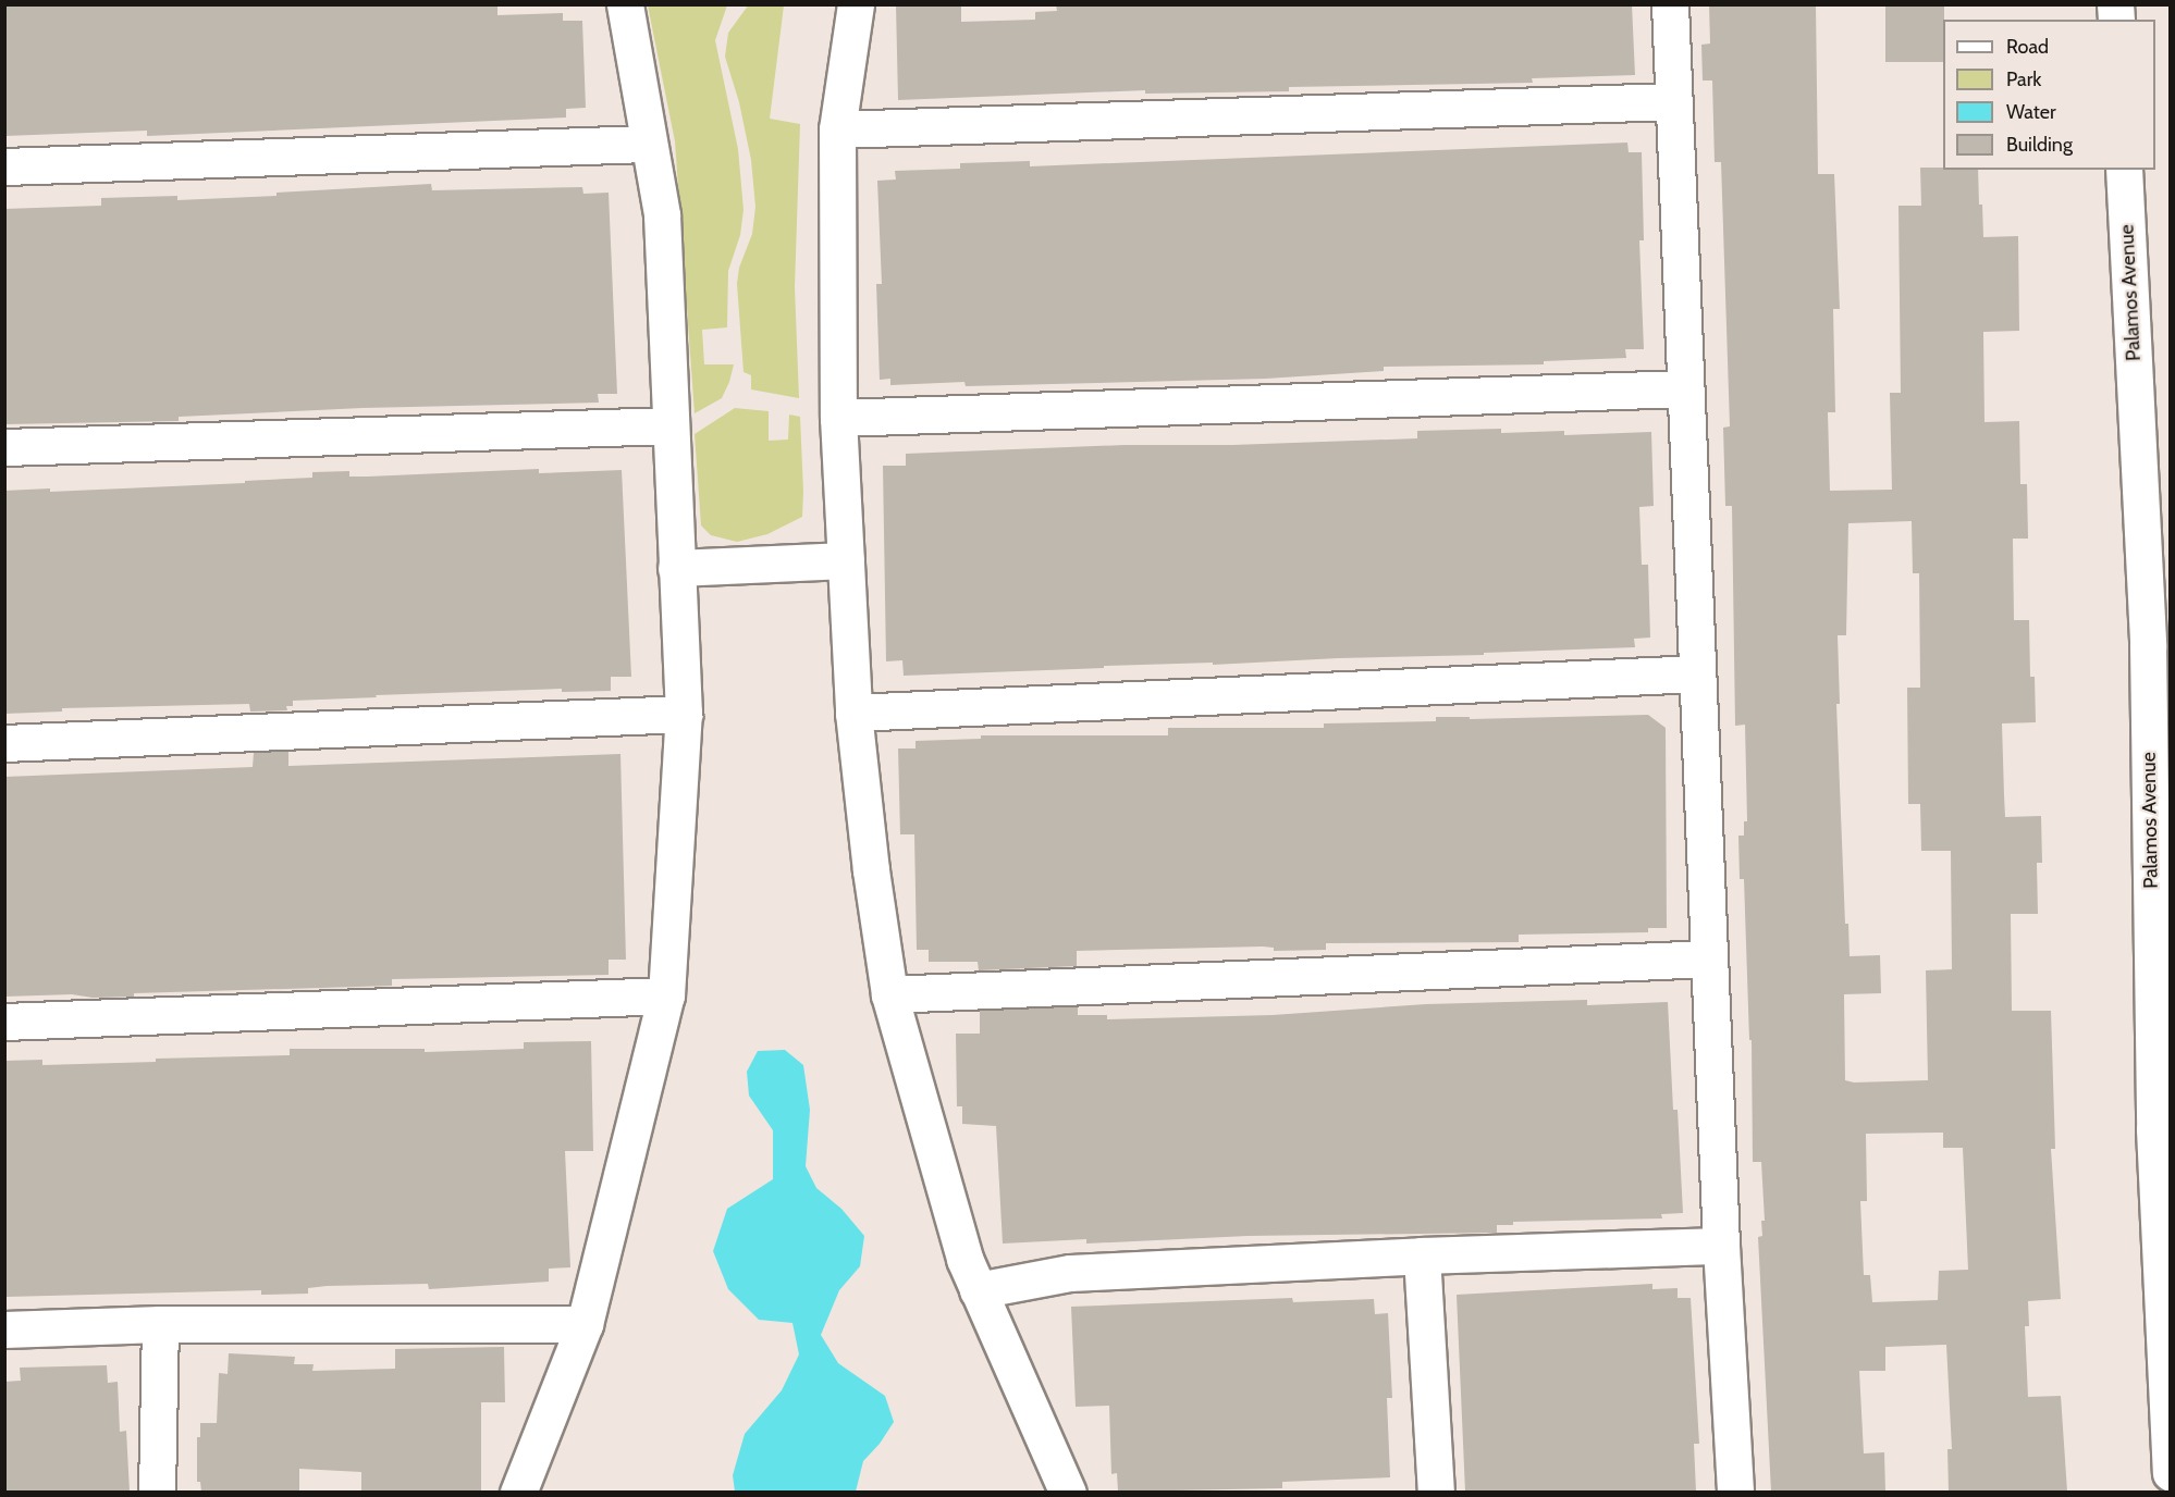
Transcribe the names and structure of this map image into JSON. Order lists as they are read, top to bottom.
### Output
{
  "streets": {
    "street": ["Palamos Avenue"]
  },
  "legend": [
    "Road",
    "Park",
    "Water",
    "Building"
  ]
}
